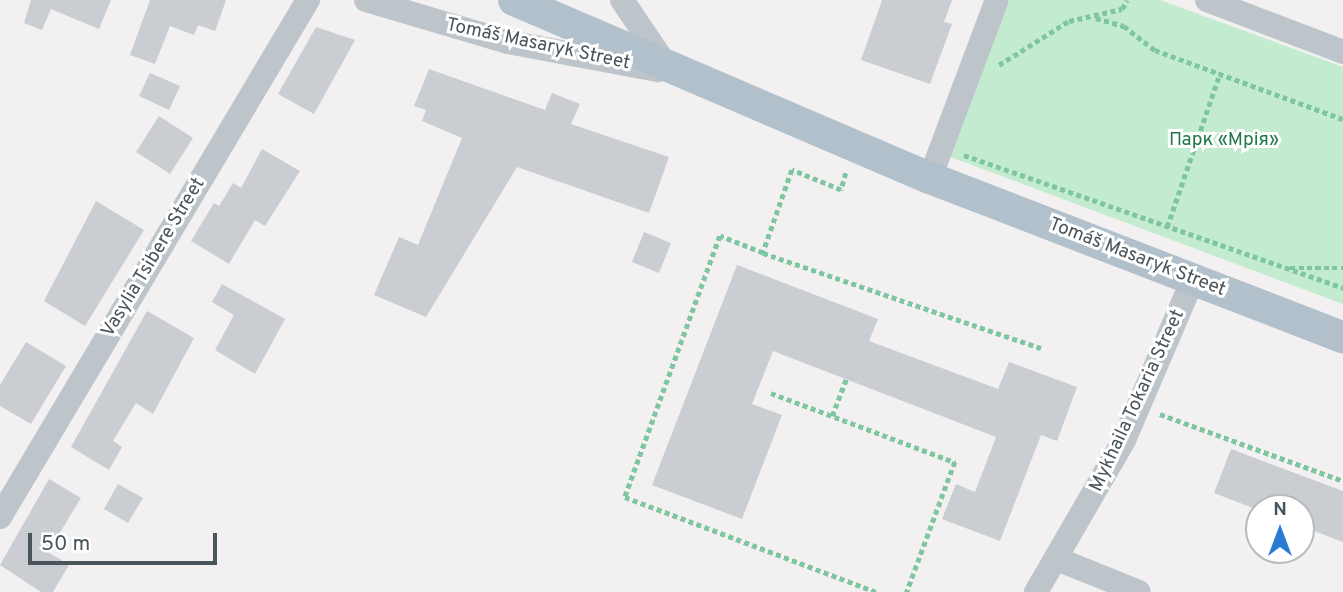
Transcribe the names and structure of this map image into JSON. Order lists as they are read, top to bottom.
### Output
{
  "streets": {
    "main road": ["Tomáš Masaryk Street"],
    "street": ["Vasylia Tsibere Street", "Mykhaila Tokaria Street"]
  },
  "crossings": [
    ["Tomáš Masaryk Street", "Mykhaila Tokaria Street"]
  ],
  "parks": ["Парк «Мрія»"],
  "scale_bar": "50 m",
  "north": "top"
}
